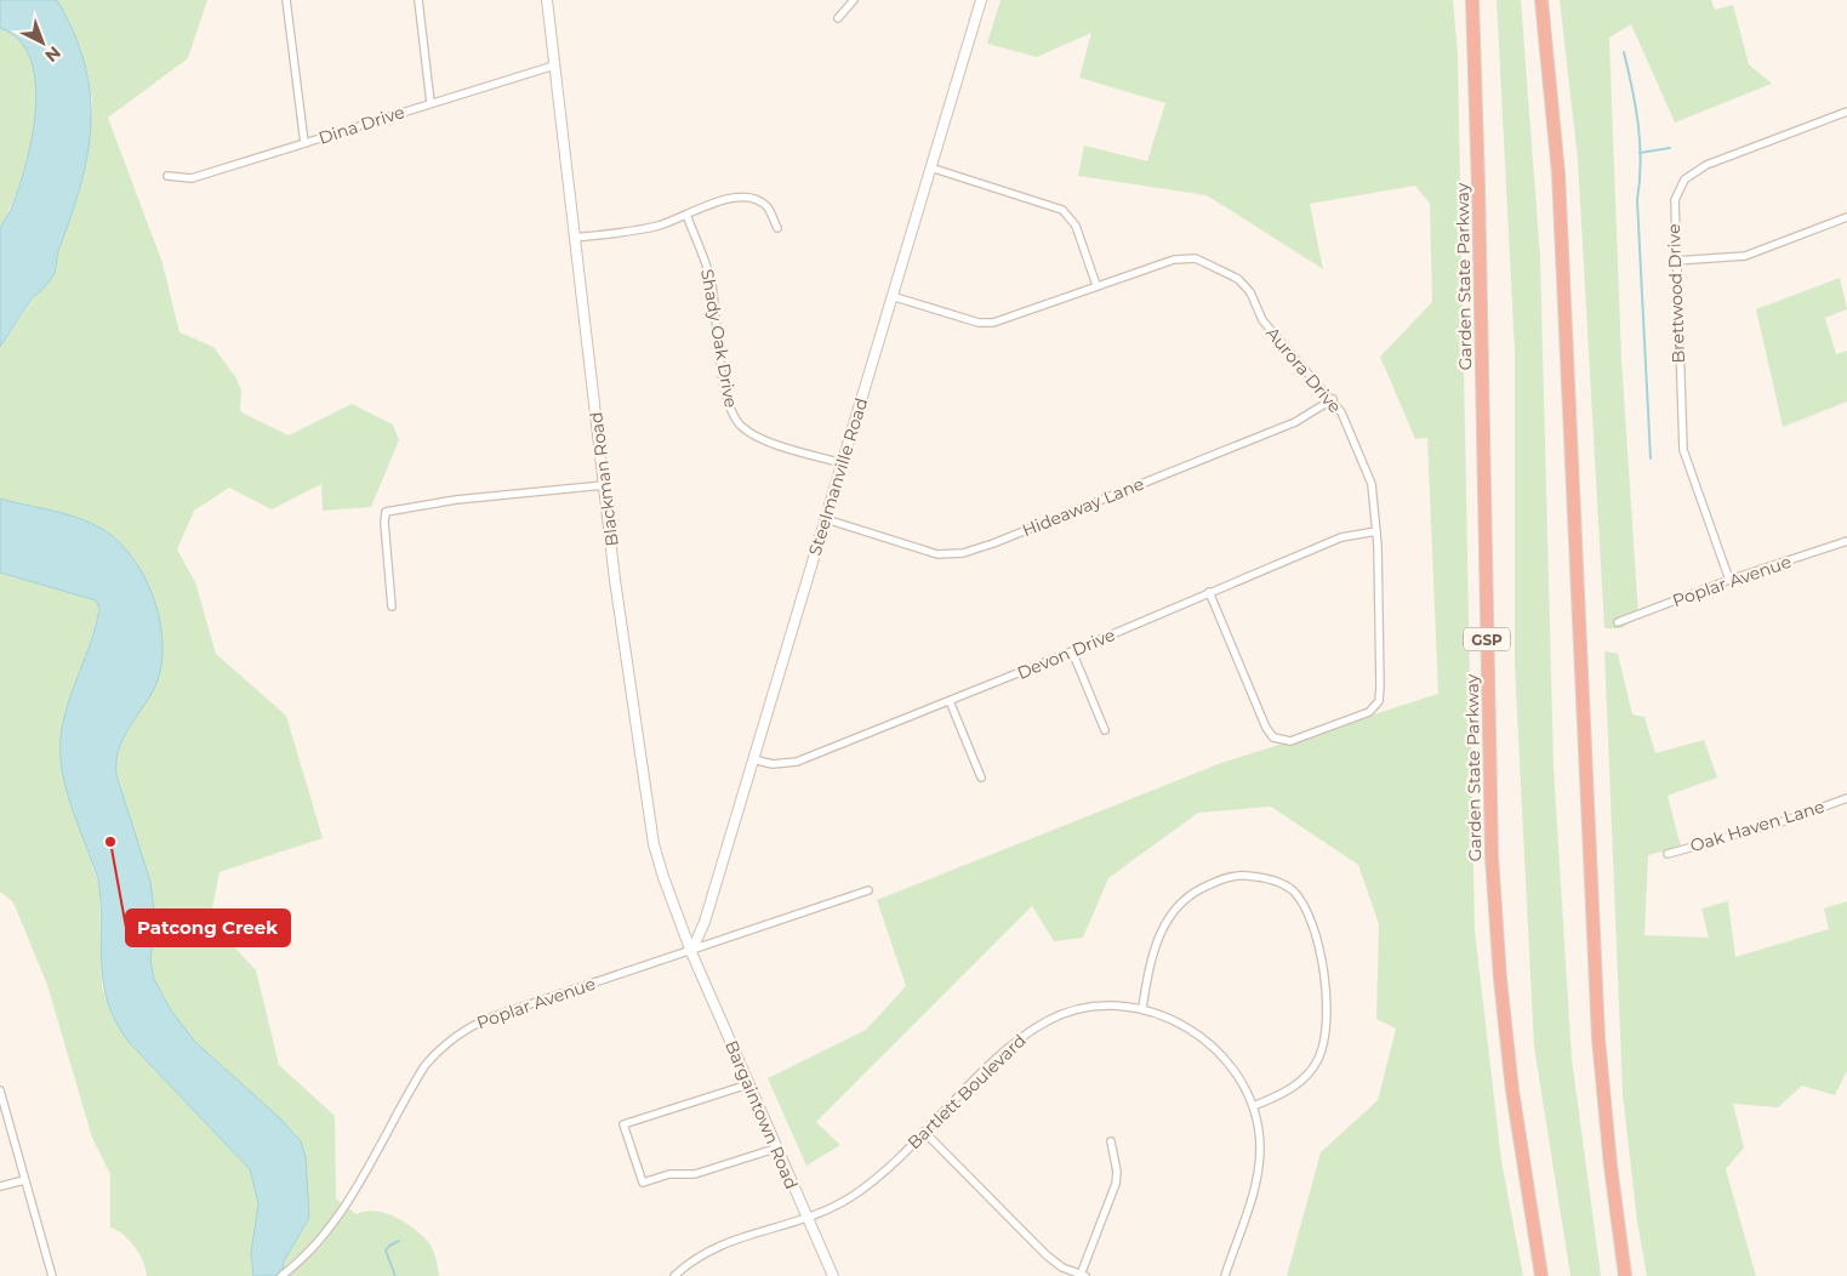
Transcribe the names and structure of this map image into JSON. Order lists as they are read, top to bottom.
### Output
{
  "streets": {
    "highway": ["Garden State Parkway", "GSP"],
    "main road": ["Steelmanville Road", "Blackman Road", "Bargaintown Road"],
    "street": [
      "Dina Drive",
      "Brettwood Drive",
      "Shady Oak Drive",
      "Aurora Drive",
      "Hideaway Lane",
      "Poplar Avenue",
      "Devon Drive",
      "Oak Haven Lane",
      "Bartlett Boulevard"
    ]
  },
  "crossings": [
    ["Dina Drive", "Blackman Road"],
    ["Brettwood Drive", "Poplar Avenue"],
    ["Shady Oak Drive", "Steelmanville Road"],
    ["Aurora Drive", "Steelmanville Road"],
    ["Aurora Drive", "Hideaway Lane"],
    ["Aurora Drive", "Devon Drive"],
    ["Steelmanville Road", "Blackman Road"],
    ["Steelmanville Road", "Hideaway Lane"],
    ["Steelmanville Road", "Poplar Avenue"],
    ["Steelmanville Road", "Devon Drive"],
    ["Steelmanville Road", "Bargaintown Road"],
    ["Blackman Road", "Poplar Avenue"],
    ["Blackman Road", "Bargaintown Road"],
    ["Poplar Avenue", "Bargaintown Road"],
    ["Bartlett Boulevard", "Bargaintown Road"]
  ],
  "places": ["Patcong Creek"],
  "north": "bottom right"
}
